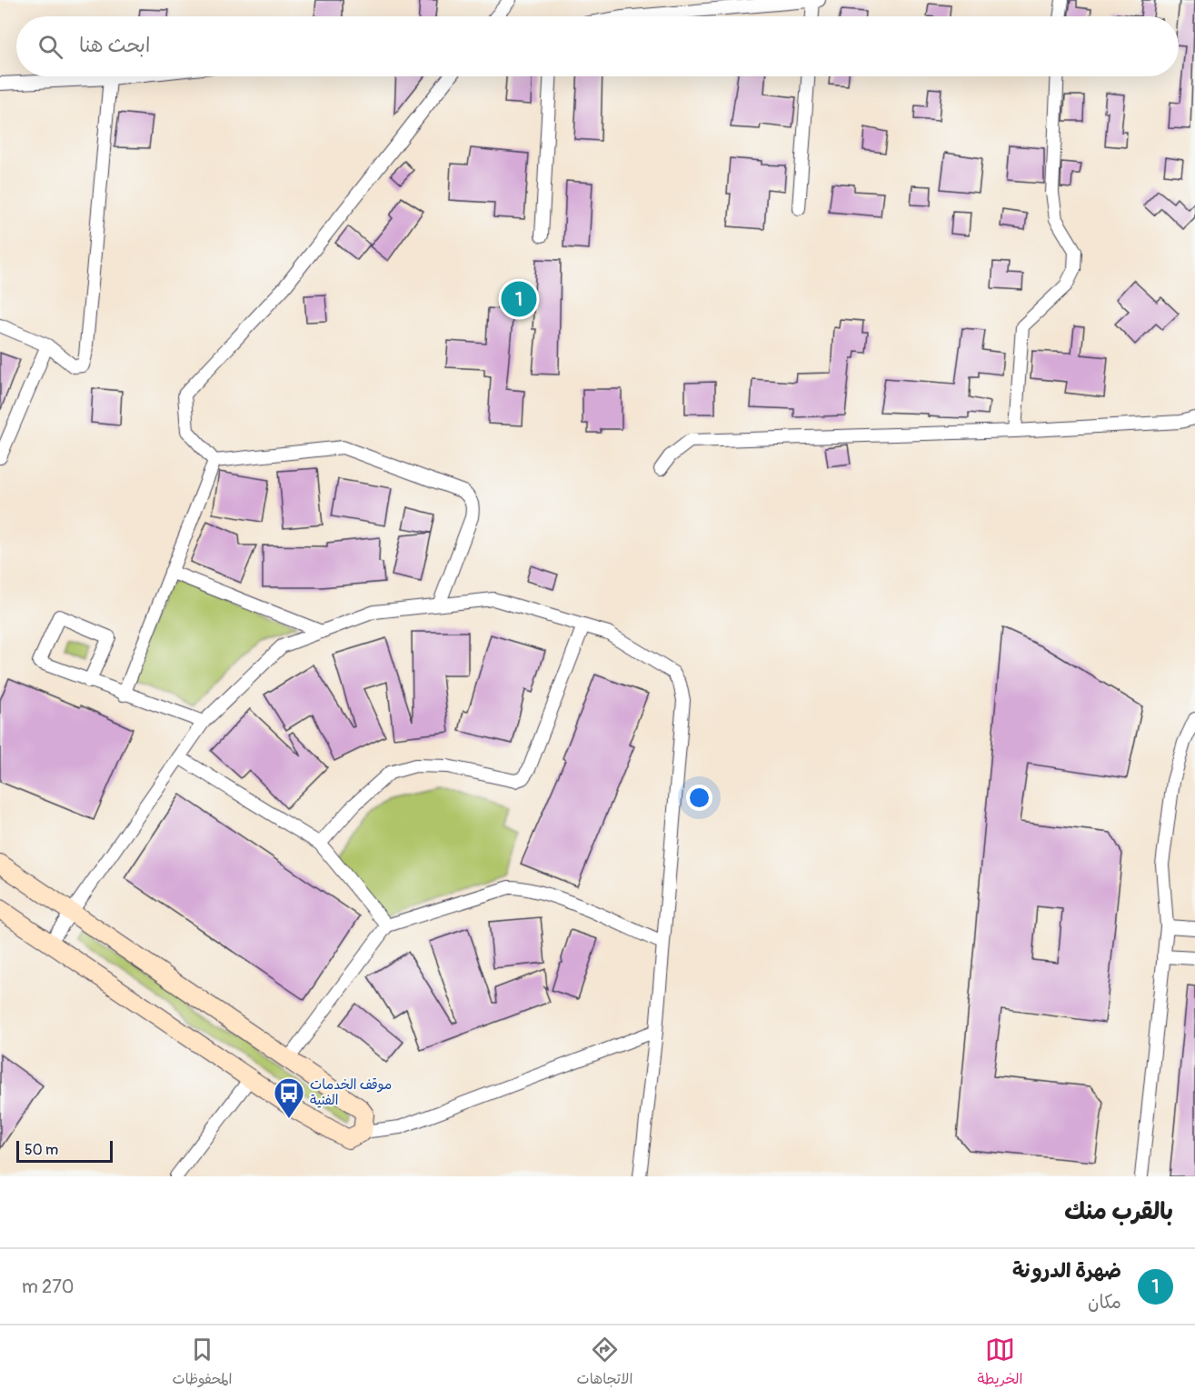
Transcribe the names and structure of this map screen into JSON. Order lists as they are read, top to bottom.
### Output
{
  "places": {
    "bus stop": ["موقف الخدمات الفنية"]
  },
  "scale_bar": "50 m",
  "page": {
    "search": "ابحث هنا",
    "pins": "1",
    "scale": "50 m",
    "heading": "بالقرب منك",
    "list": [
      {
        "mark": "1",
        "name": "ضهرة الدرونة",
        "note": "مكان",
        "value": "270 m"
      }
    ],
    "nav": ["الخريطة", "الاتجاهات", "المحفوظات"]
  }
}
